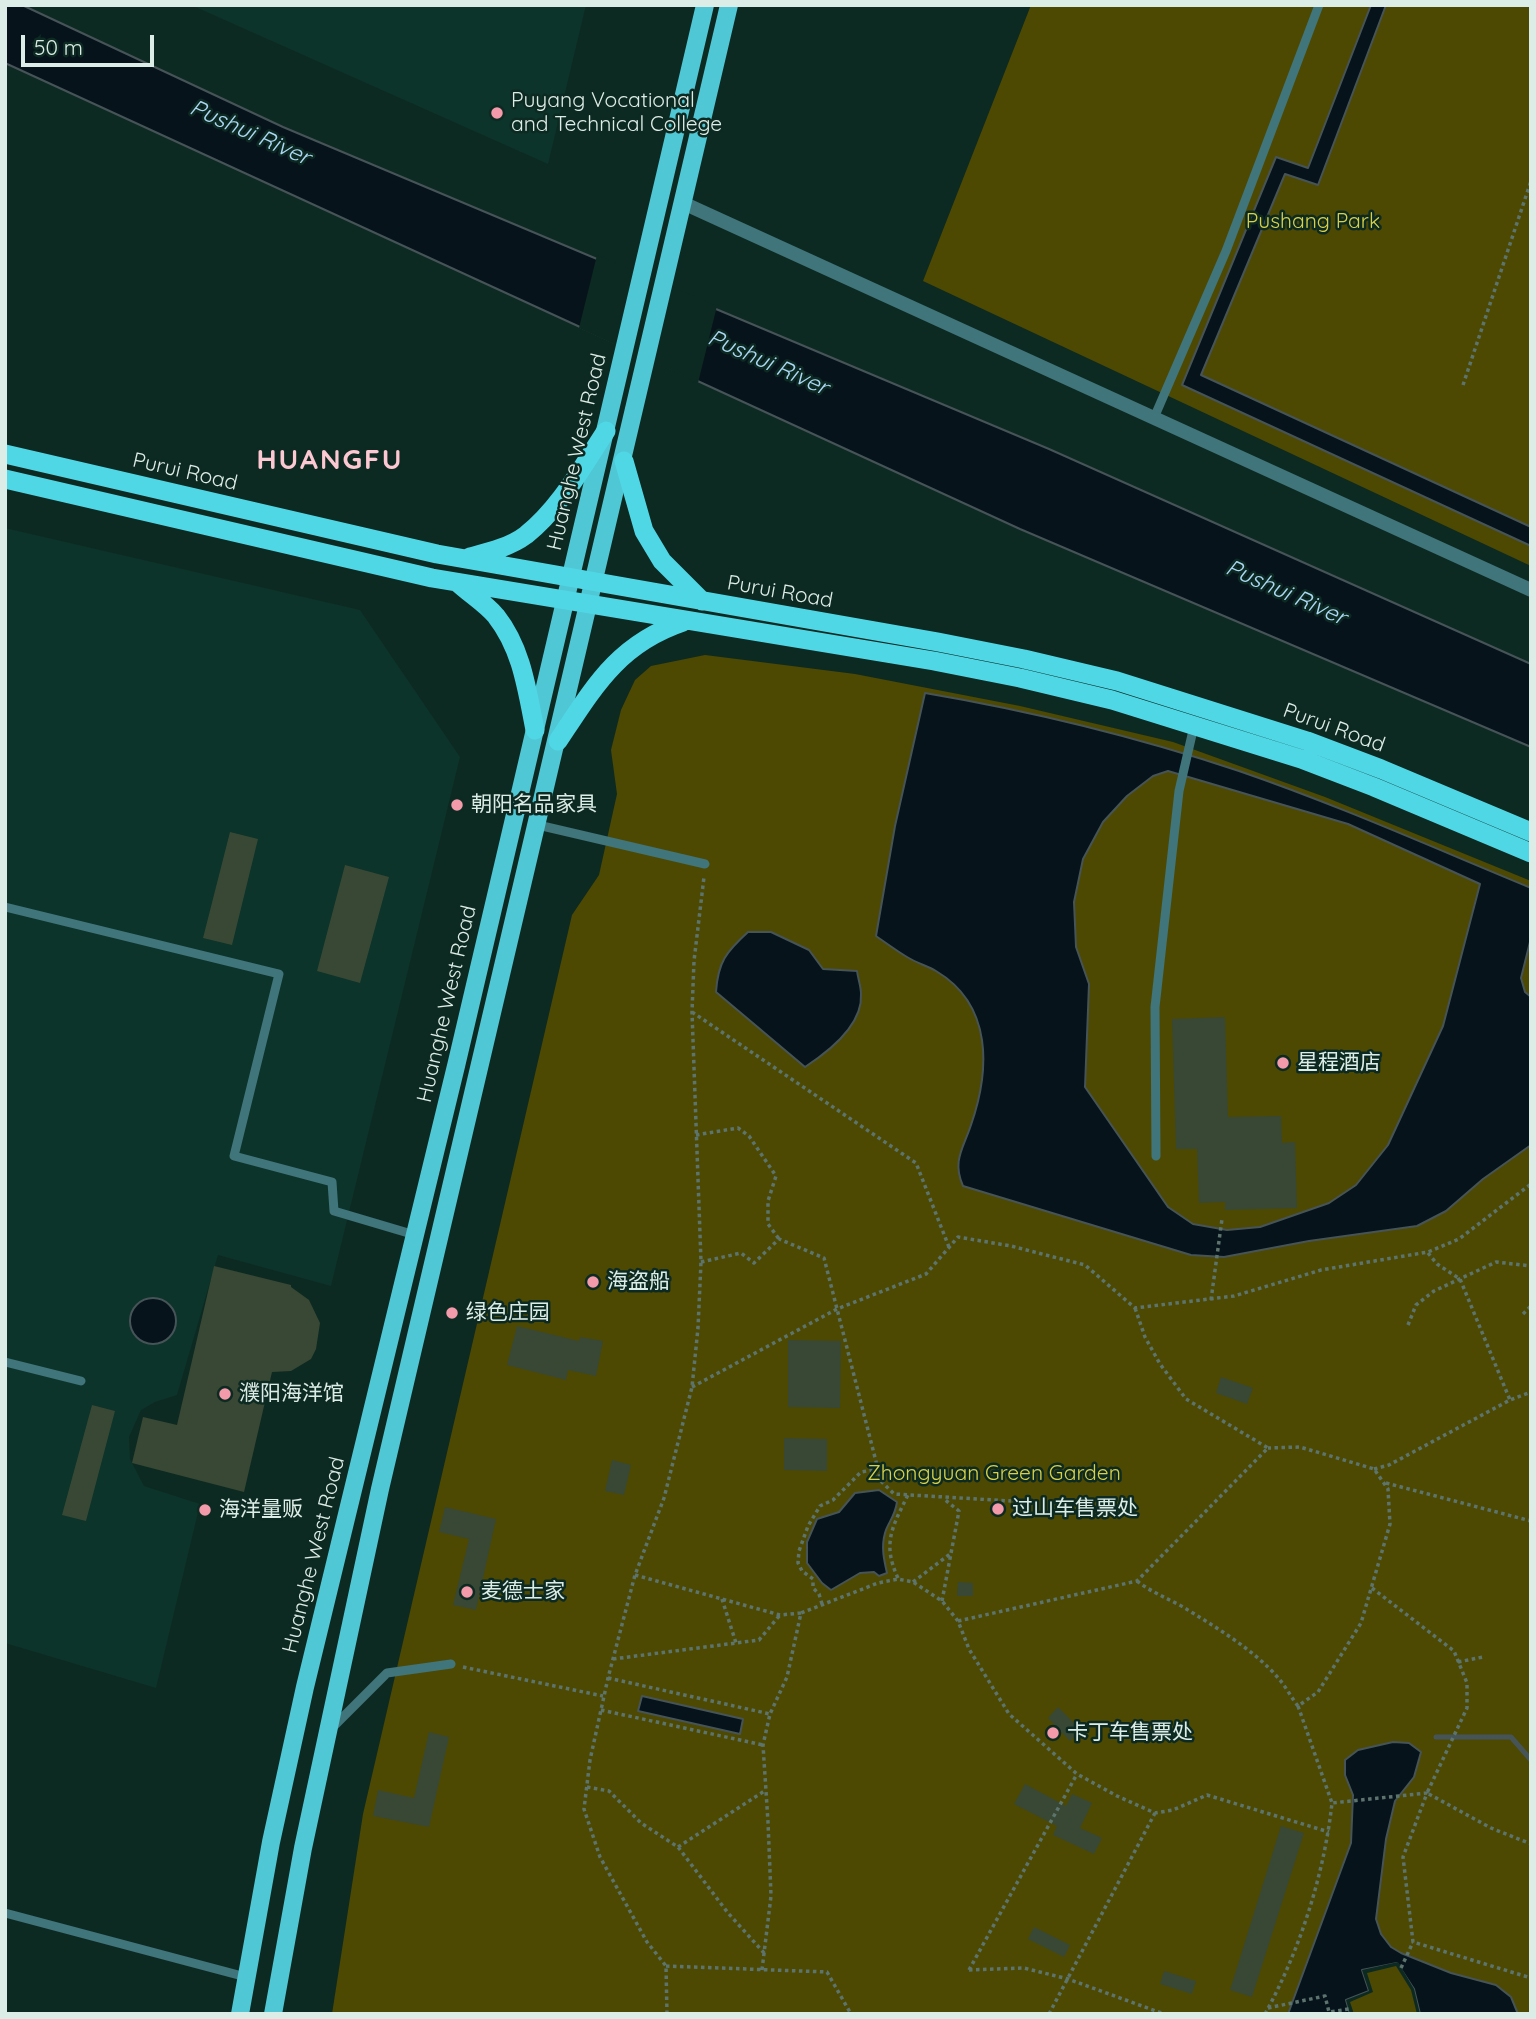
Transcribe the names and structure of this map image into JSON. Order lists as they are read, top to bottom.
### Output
{
  "streets": {
    "highway": ["Purui Road"],
    "main road": ["Huanghe West Road"]
  },
  "crossings": [
    ["Huanghe West Road", "Purui Road"]
  ],
  "districts": ["HUANGFU"],
  "water": ["Pushui River"],
  "parks": ["Pushang Park", "Zhongyuan Green Garden"],
  "places": [
    "Puyang Vocational and Technical College",
    "朝阳名品家具",
    "星程酒店",
    "海盗船",
    "绿色庄园",
    "濮阳海洋馆",
    "过山车售票处",
    "海洋量贩",
    "麦德士家",
    "卡丁车售票处"
  ],
  "scale_bar": "50 m"
}
